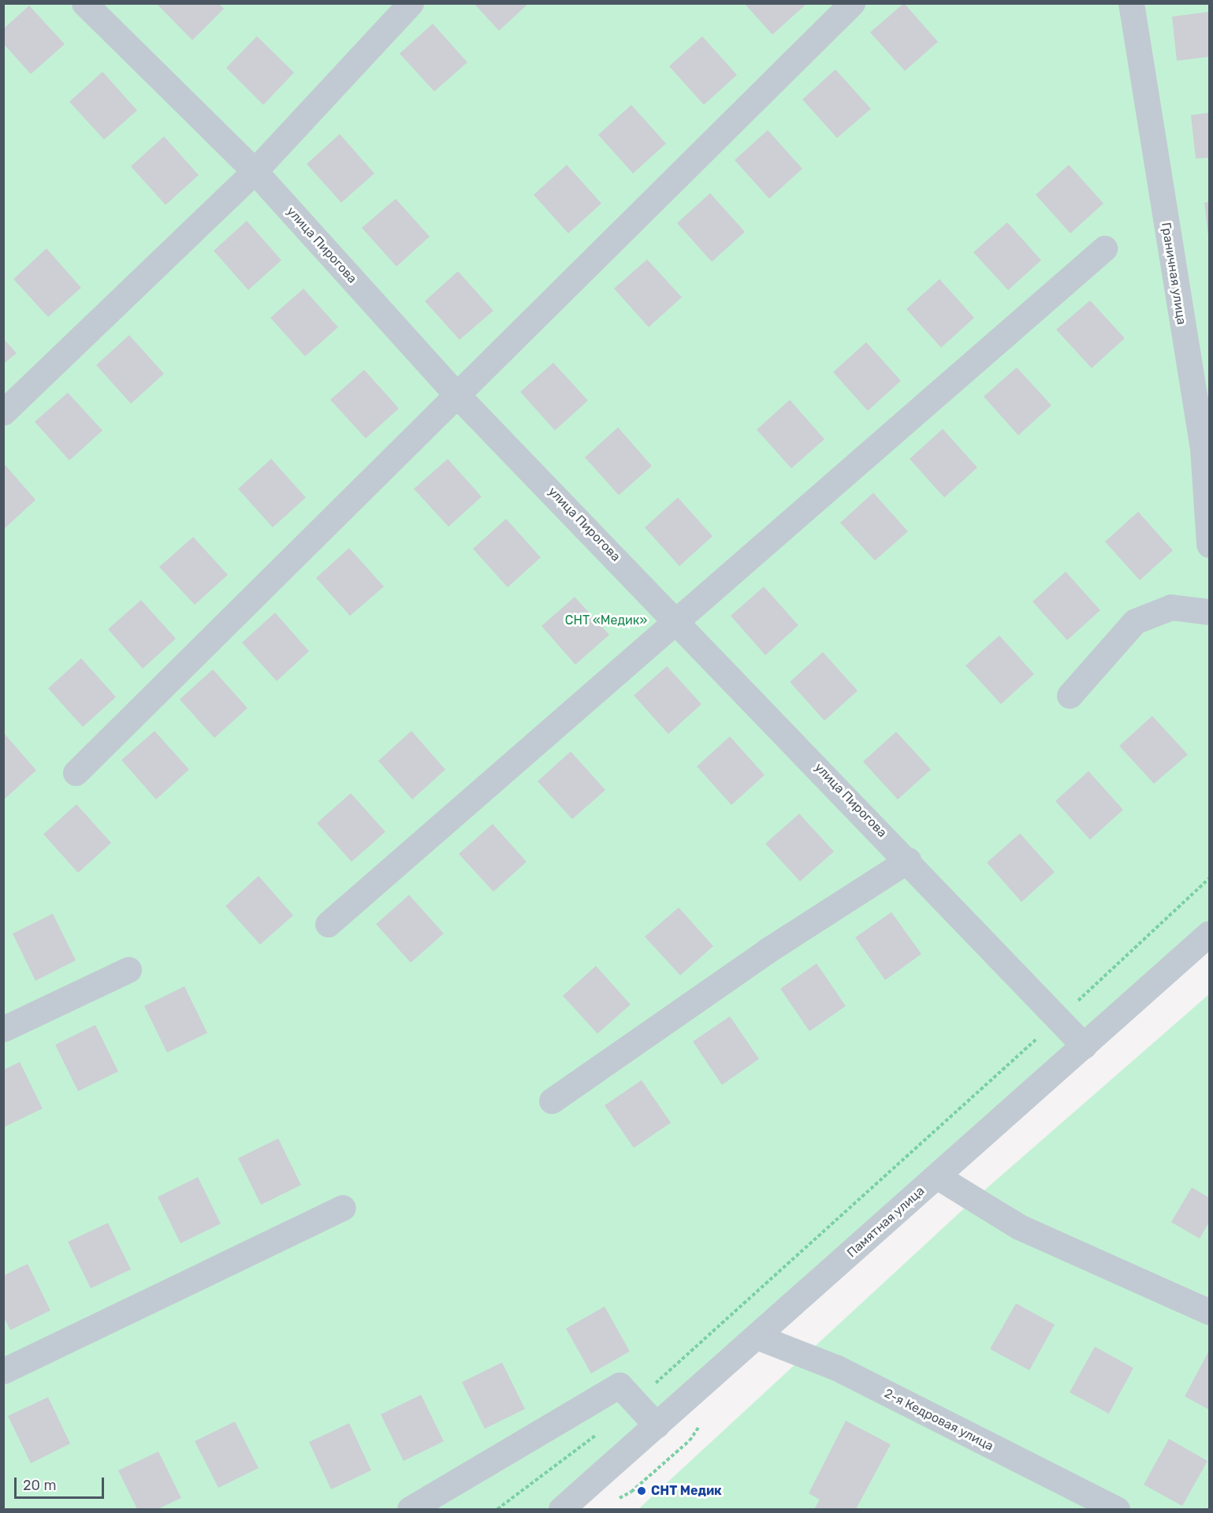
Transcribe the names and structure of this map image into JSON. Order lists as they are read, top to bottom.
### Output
{
  "streets": {
    "street": [
      "улица Пирогова",
      "Граничная улица",
      "Памятная улица",
      "2-я Кедровая улица"
    ]
  },
  "crossings": [
    ["улица Пирогова", "Памятная улица"],
    ["Памятная улица", "2-я Кедровая улица"]
  ],
  "parks": ["СНТ «Медик»"],
  "places": ["СНТ Медик"],
  "scale_bar": "20 m"
}
